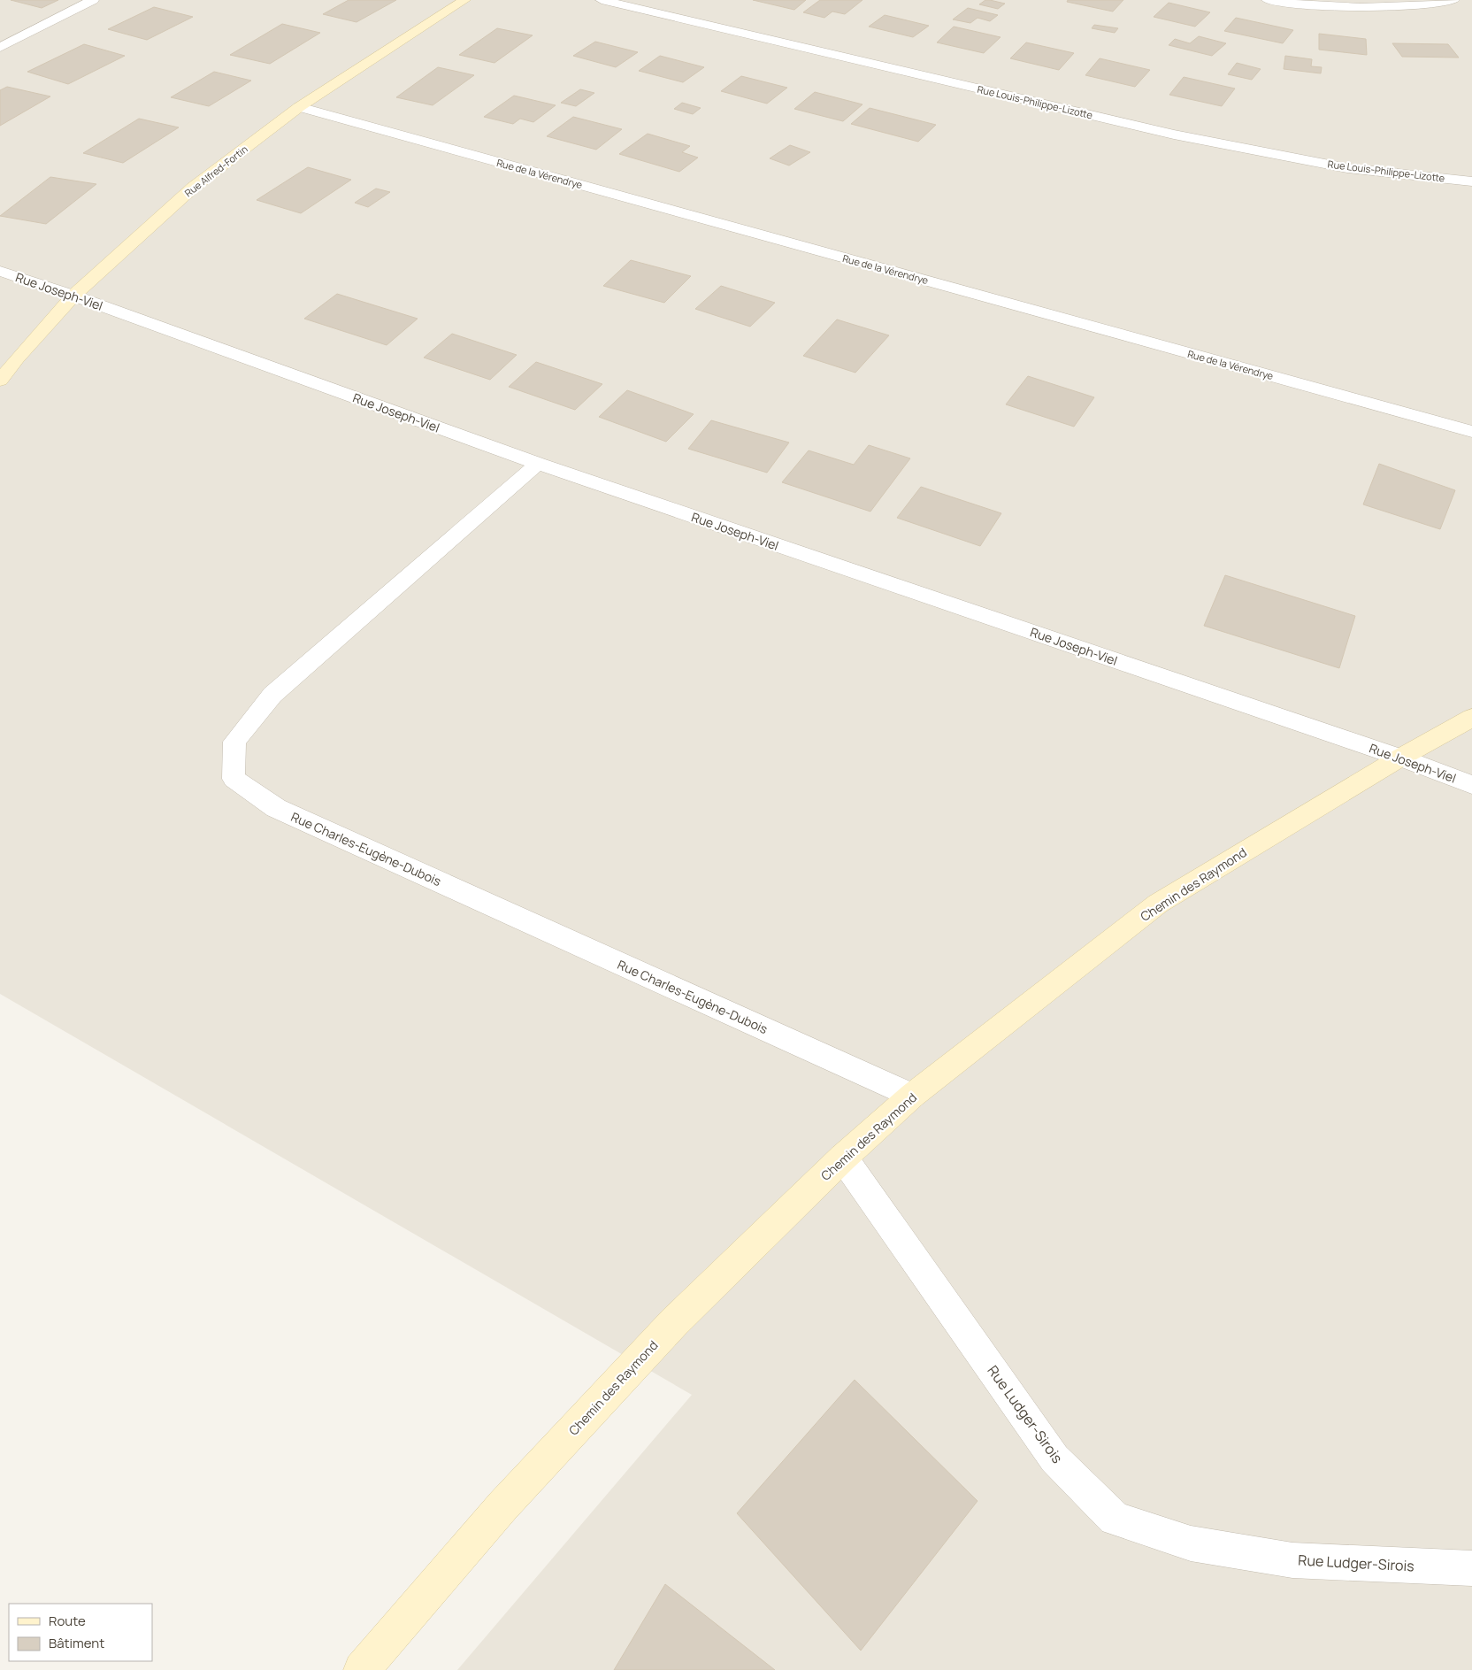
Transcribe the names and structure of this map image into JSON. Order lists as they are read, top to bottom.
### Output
{
  "streets": {
    "street": [
      "Rue Louis-Philippe-Lizotte",
      "Rue Alfred-Fortin",
      "Rue de la Vérendrye",
      "Rue Joseph-Viel",
      "Rue Charles-Eugène-Dubois",
      "Chemin des Raymond",
      "Rue Ludger-Sirois"
    ]
  },
  "crossings": [
    ["Rue Alfred-Fortin", "Rue de la Vérendrye"],
    ["Rue Alfred-Fortin", "Rue Joseph-Viel"],
    ["Rue Joseph-Viel", "Rue Charles-Eugène-Dubois"],
    ["Rue Joseph-Viel", "Chemin des Raymond"],
    ["Rue Charles-Eugène-Dubois", "Chemin des Raymond"],
    ["Chemin des Raymond", "Rue Ludger-Sirois"]
  ],
  "legend": ["Route", "Bâtiment"]
}
